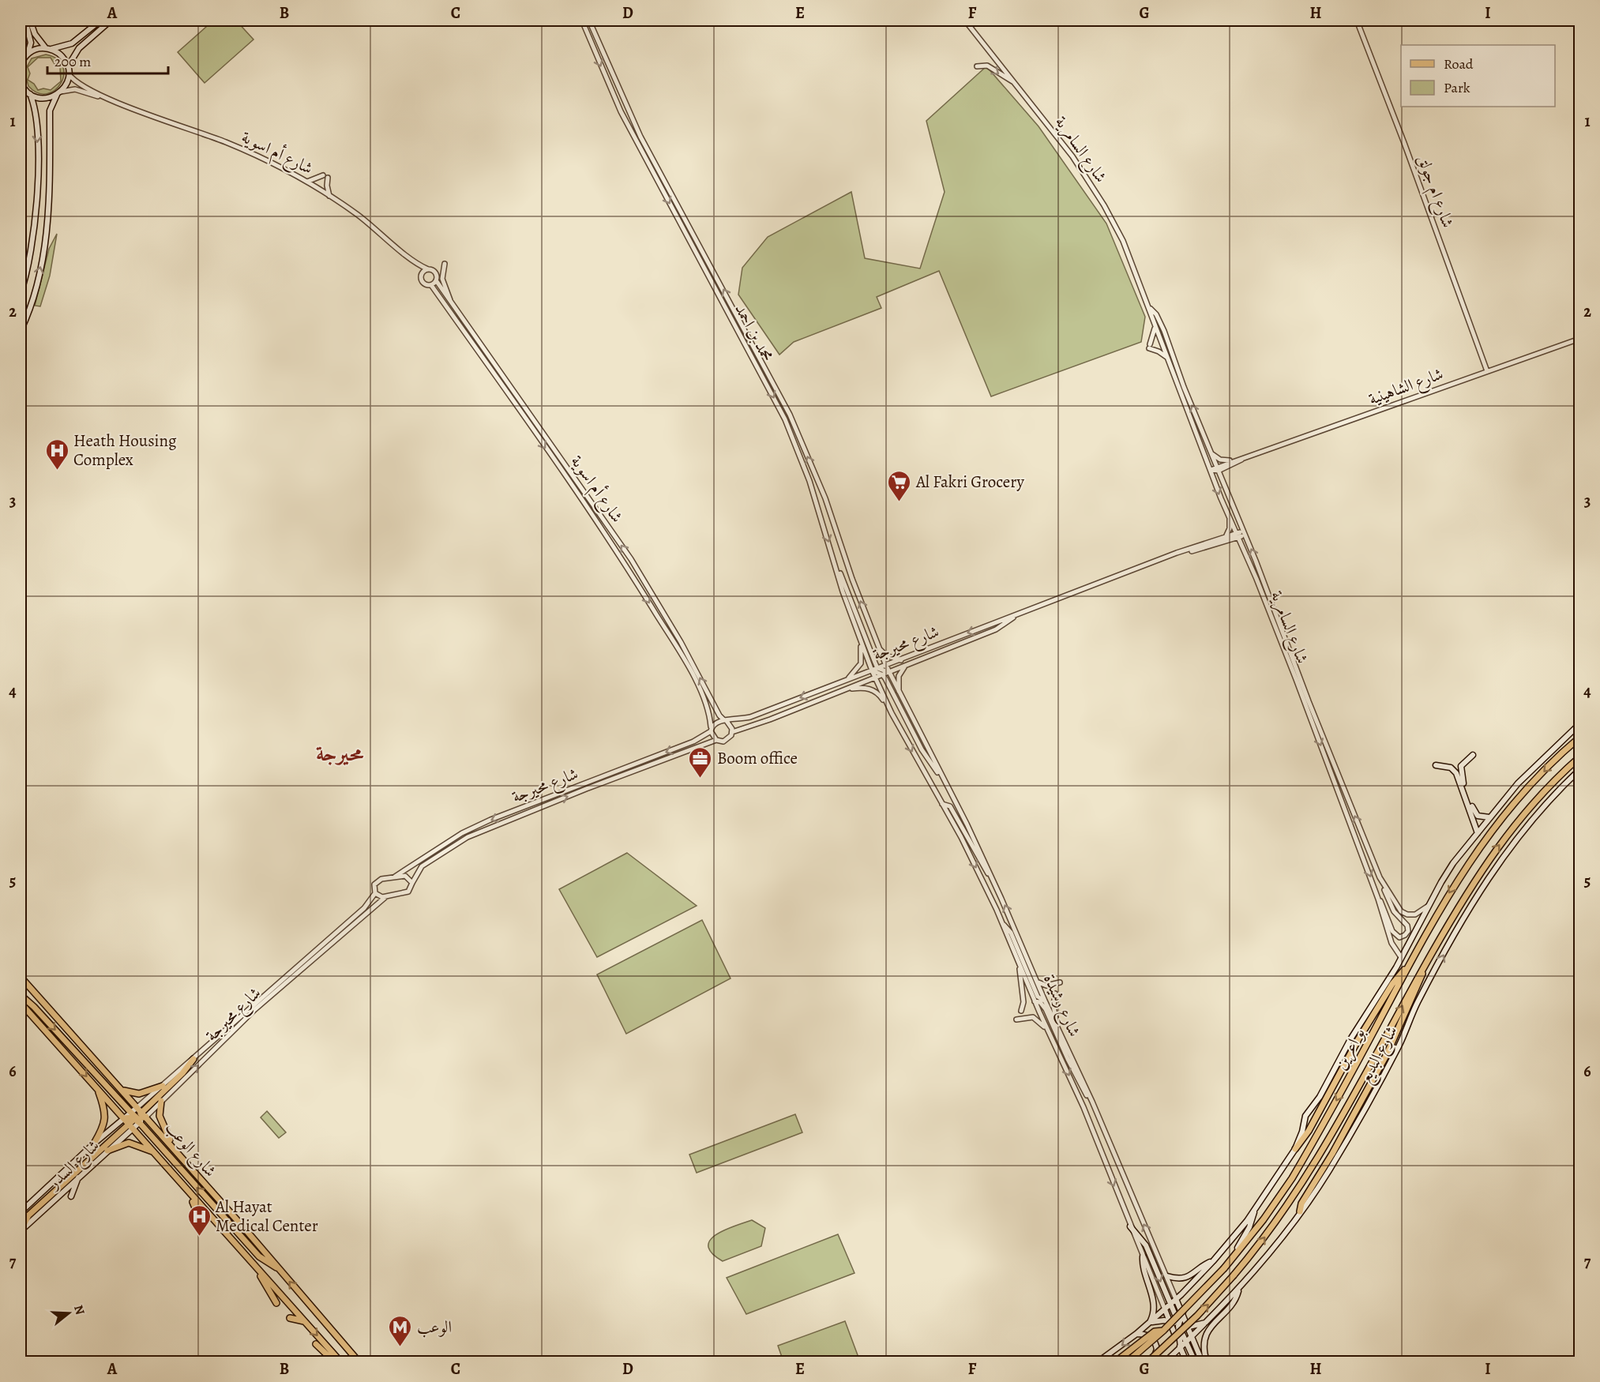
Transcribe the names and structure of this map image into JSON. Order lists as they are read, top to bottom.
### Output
{
  "streets": {
    "main road": [
      "شارع رشيدة",
      "بو اعرين",
      "شارع البديع",
      "شارع الوعب",
      "شارع السدر"
    ],
    "street": [
      "شارع السامرية",
      "شارع أم اسوية",
      "شارع ام جولق",
      "محمد بن احمد",
      "شارع الشاهينية",
      "شارع محيرجة"
    ]
  },
  "crossings": [
    ["شارع السامرية", "شارع الشاهينية"],
    ["شارع السامرية", "شارع محيرجة"],
    ["شارع السامرية", "شارع البديع"],
    ["شارع أم اسوية", "شارع محيرجة"],
    ["شارع ام جولق", "شارع الشاهينية"],
    ["محمد بن احمد", "شارع محيرجة"],
    ["محمد بن احمد", "شارع رشيدة"],
    ["شارع محيرجة", "شارع رشيدة"],
    ["شارع محيرجة", "شارع الوعب"],
    ["شارع رشيدة", "شارع البديع"],
    ["شارع الوعب", "شارع السدر"]
  ],
  "districts": ["محيرجة"],
  "places": {
    "hospital": ["Heath Housing Complex", "Al Hayat Medical Center"],
    "supermarket": ["Al Fakri Grocery"],
    "office": ["Boom office"],
    "metro station": ["الوعب"]
  },
  "legend": ["Road", "Park"],
  "scale_bar": "200 m",
  "north": "right",
  "grid": {
    "columns": [
      "A",
      "B",
      "C",
      "D",
      "E",
      "F",
      "G",
      "H",
      "I"
    ],
    "rows": [
      "1",
      "2",
      "3",
      "4",
      "5",
      "6",
      "7"
    ]
  }
}
